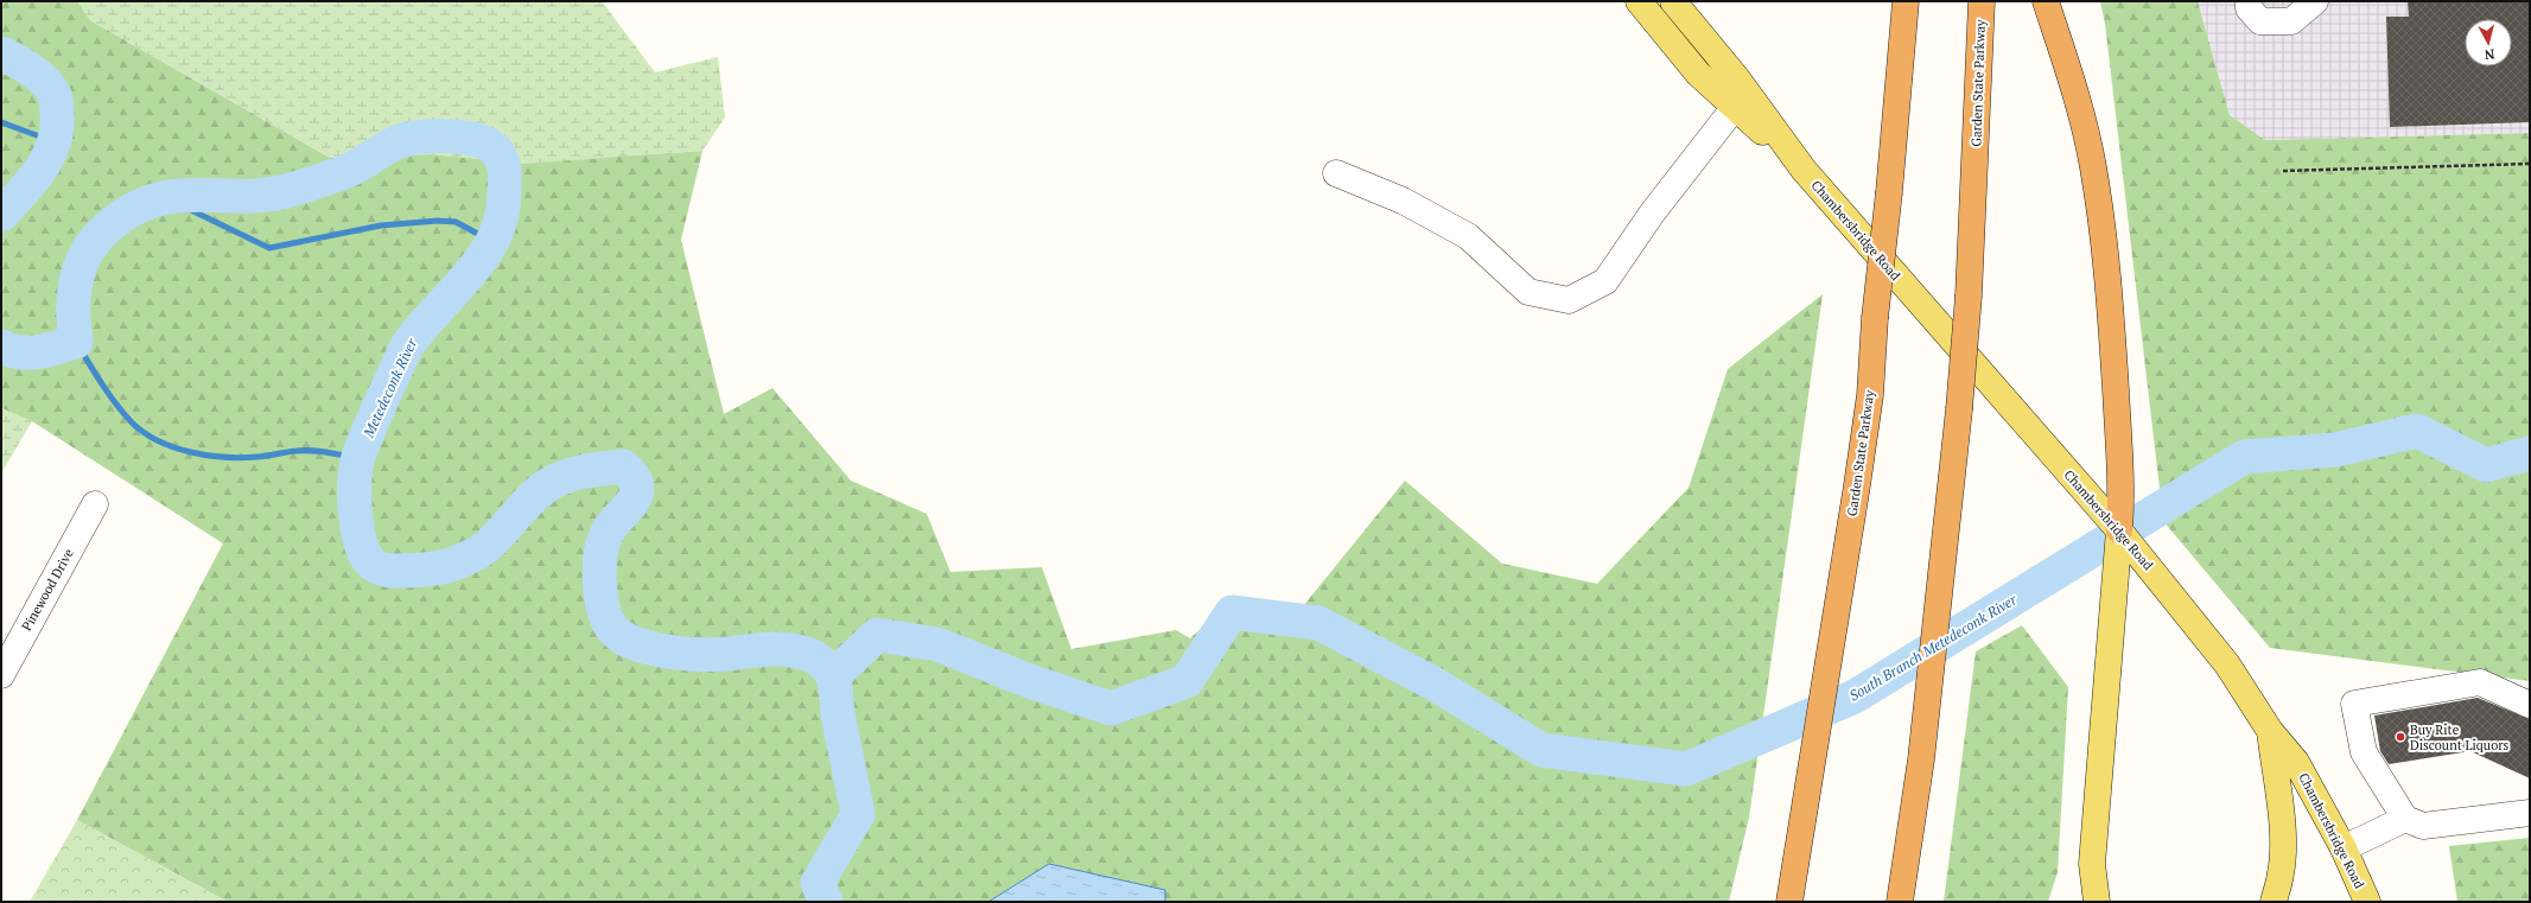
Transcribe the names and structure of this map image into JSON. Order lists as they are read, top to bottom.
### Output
{
  "streets": {
    "highway": ["Garden State Parkway"],
    "main road": ["Chambersbridge Road"],
    "street": ["Pinewood Drive"]
  },
  "water": ["Metedeconk River", "South Branch Metedeconk River"],
  "places": ["Buy Rite Discount Liquors"],
  "north": "bottom"
}
